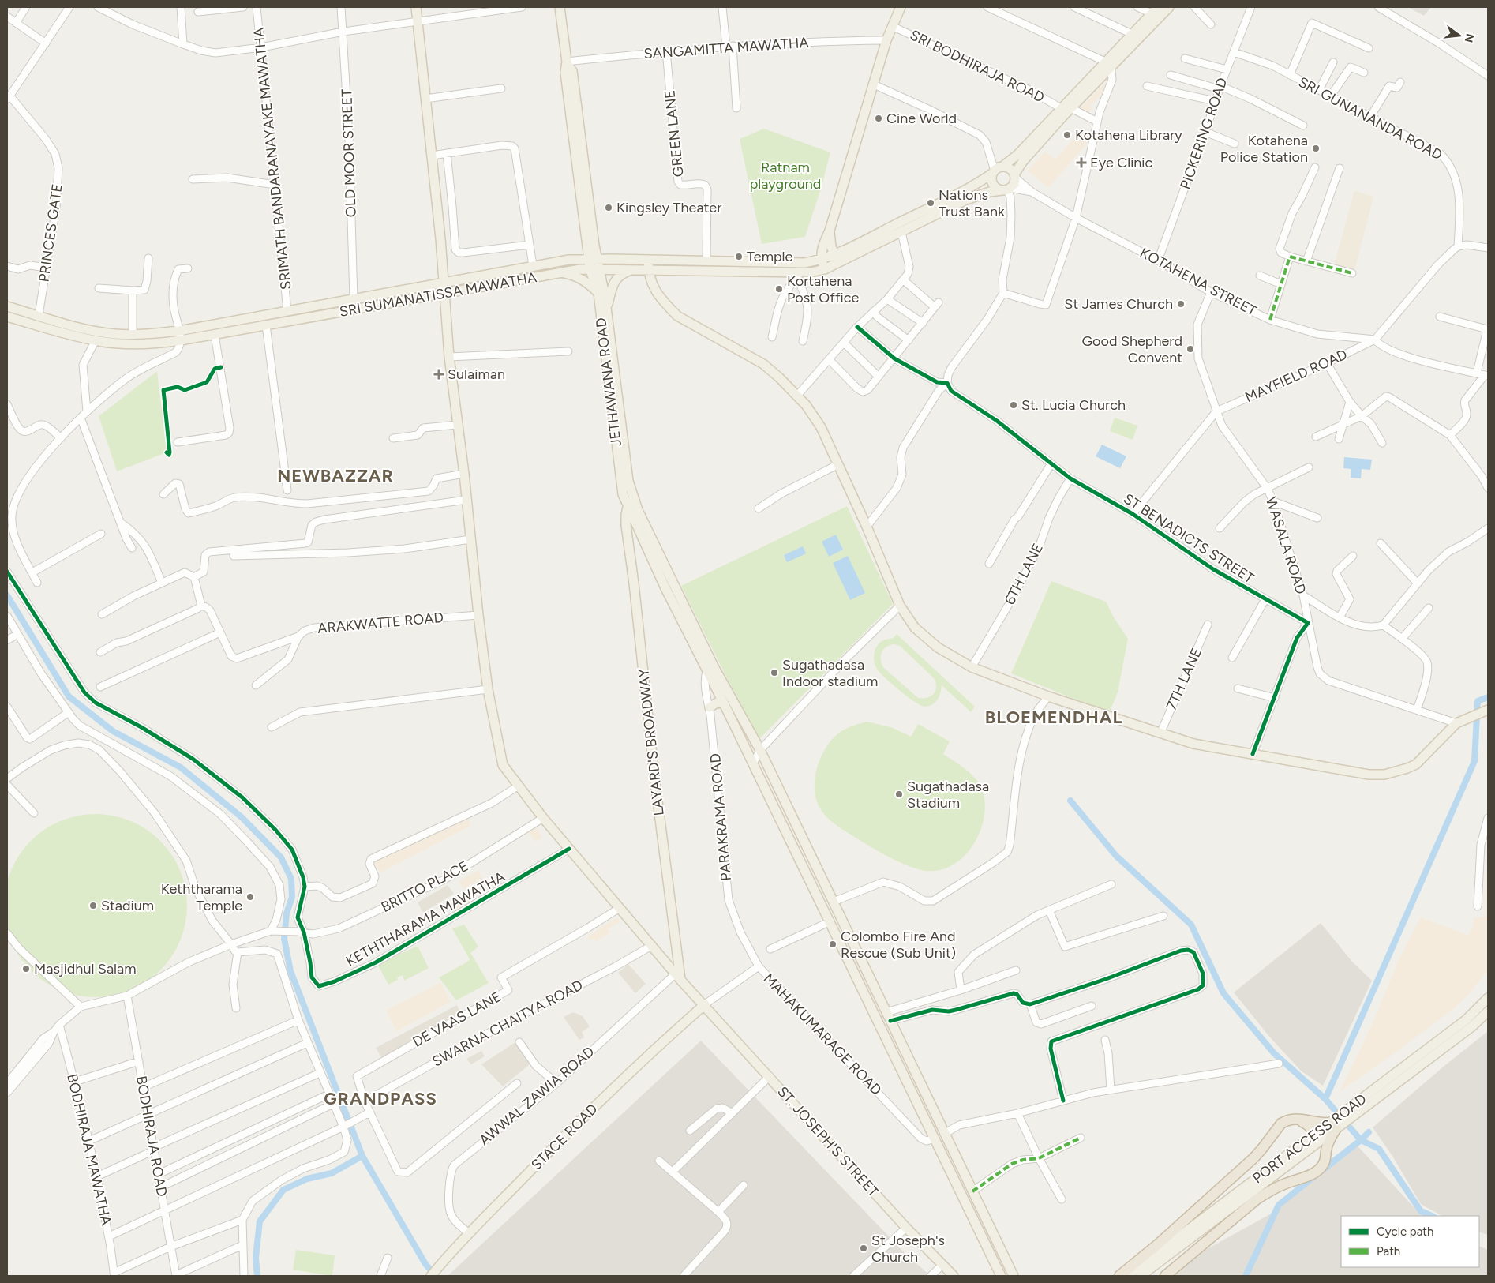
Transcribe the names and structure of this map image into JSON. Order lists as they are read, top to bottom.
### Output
{
  "streets": {
    "main road": [
      "SRI SUMANATISSA MAWATHA",
      "JETHAWANA ROAD",
      "LAYARD'S BROADWAY",
      "STACE ROAD",
      "PORT ACCESS ROAD",
      "ST. JOSEPH'S STREET"
    ],
    "street": [
      "SANGAMITTA MAWATHA",
      "SRI BODHIRAJA ROAD",
      "SRI GUNANANDA ROAD",
      "GREEN LANE",
      "PICKERING ROAD",
      "OLD MOOR STREET",
      "SRIMATH BANDARANAYAKE MAWATHA",
      "PRINCES GATE",
      "KOTAHENA STREET",
      "MAYFIELD ROAD",
      "ST BENADICTS STREET",
      "WASALA ROAD",
      "6TH LANE",
      "ARAKWATTE ROAD",
      "7TH LANE",
      "PARAKRAMA ROAD",
      "BRITTO PLACE",
      "KETHTHARAMA MAWATHA",
      "DE VAAS LANE",
      "SWARNA CHAITYA ROAD",
      "MAHAKUMARAGE ROAD",
      "AWWAL ZAWIA ROAD",
      "BODHIRAJA ROAD",
      "BODHIRAJA MAWATHA"
    ]
  },
  "crossings": [
    ["SANGAMITTA MAWATHA", "GREEN LANE"],
    ["SRI GUNANANDA ROAD", "PICKERING ROAD"],
    ["PICKERING ROAD", "KOTAHENA STREET"],
    ["KOTAHENA STREET", "MAYFIELD ROAD"],
    ["KOTAHENA STREET", "WASALA ROAD"],
    ["SRI SUMANATISSA MAWATHA", "JETHAWANA ROAD"],
    ["SRI SUMANATISSA MAWATHA", "ST. JOSEPH'S STREET"],
    ["MAYFIELD ROAD", "WASALA ROAD"],
    ["JETHAWANA ROAD", "LAYARD'S BROADWAY"],
    ["ST BENADICTS STREET", "WASALA ROAD"],
    ["ST BENADICTS STREET", "6TH LANE"],
    ["ARAKWATTE ROAD", "ST. JOSEPH'S STREET"],
    ["LAYARD'S BROADWAY", "AWWAL ZAWIA ROAD"],
    ["LAYARD'S BROADWAY", "ST. JOSEPH'S STREET"],
    ["PARAKRAMA ROAD", "MAHAKUMARAGE ROAD"],
    ["BRITTO PLACE", "KETHTHARAMA MAWATHA"],
    ["BRITTO PLACE", "ST. JOSEPH'S STREET"],
    ["KETHTHARAMA MAWATHA", "ST. JOSEPH'S STREET"],
    ["DE VAAS LANE", "SWARNA CHAITYA ROAD"],
    ["DE VAAS LANE", "ST. JOSEPH'S STREET"],
    ["SWARNA CHAITYA ROAD", "ST. JOSEPH'S STREET"],
    ["MAHAKUMARAGE ROAD", "STACE ROAD"],
    ["MAHAKUMARAGE ROAD", "ST. JOSEPH'S STREET"],
    ["AWWAL ZAWIA ROAD", "STACE ROAD"],
    ["AWWAL ZAWIA ROAD", "ST. JOSEPH'S STREET"],
    ["STACE ROAD", "ST. JOSEPH'S STREET"]
  ],
  "districts": ["NEWBAZZAR", "BLOEMENDHAL", "GRANDPASS"],
  "parks": ["Ratnam playground"],
  "places": {
    "other": [
      "Cine World",
      "Kotahena Library",
      "Kotahena Police Station",
      "Nations Trust Bank",
      "Kingsley Theater",
      "Temple",
      "Kortahena Post Office",
      "St James Church",
      "Good Shepherd Convent",
      "St. Lucia Church",
      "Sugathadasa Indoor stadium",
      "Sugathadasa Stadium",
      "Keththarama Temple",
      "Stadium",
      "Colombo Fire And Rescue (Sub Unit)",
      "Masjidhul Salam",
      "St Joseph's Church"
    ],
    "health": ["Eye Clinic", "Sulaiman"]
  },
  "legend": ["Cycle path", "Path"],
  "north": "right"
}
